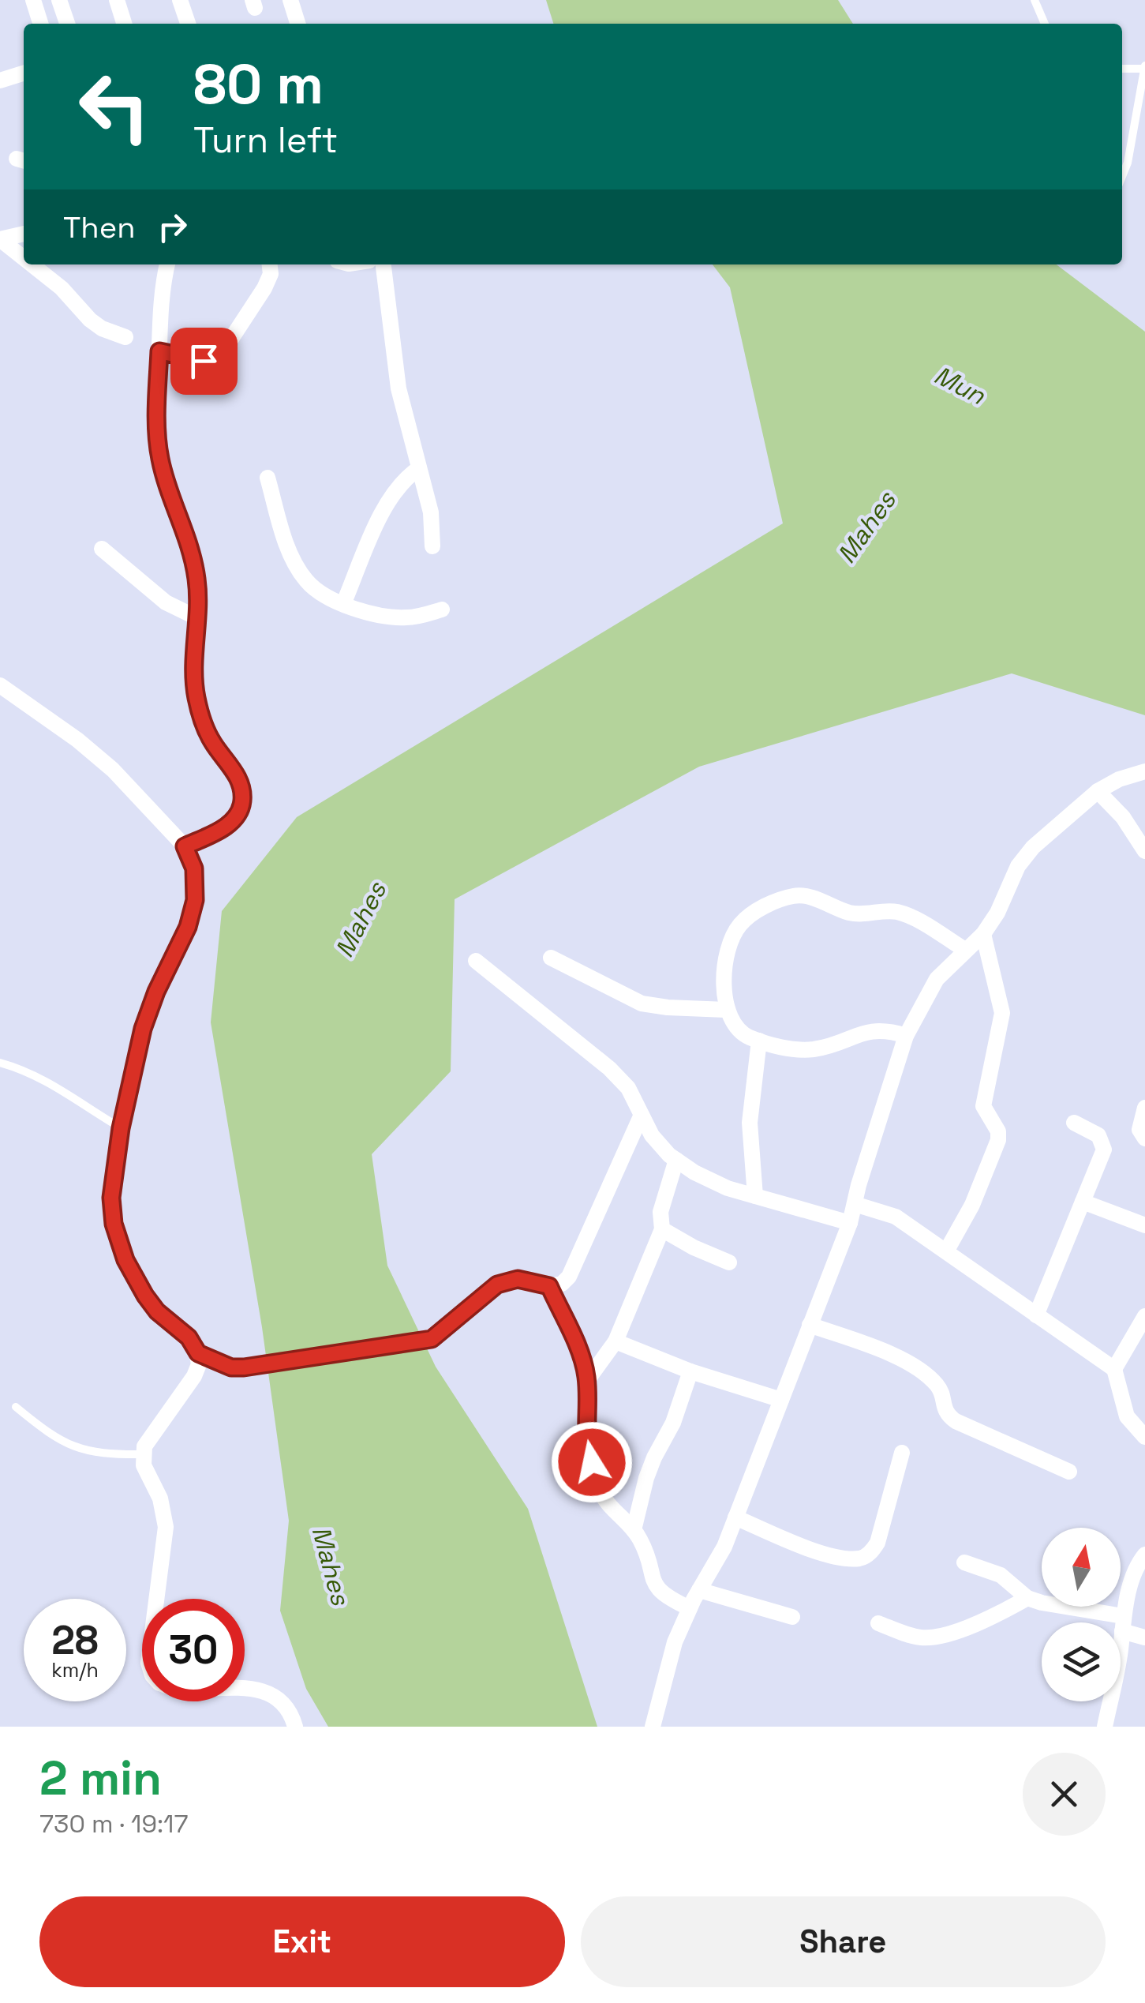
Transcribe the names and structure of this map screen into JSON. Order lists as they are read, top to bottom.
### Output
{
  "water": ["Mun", "Mahes"],
  "north": "top",
  "page": {
    "turn": ["80 m", "Turn left"],
    "then": "Then",
    "speed": "28 km/h",
    "limit": "30",
    "heading": ["2 min", "730 m · 19:17"],
    "buttons": ["Exit", "Share"]
  }
}
